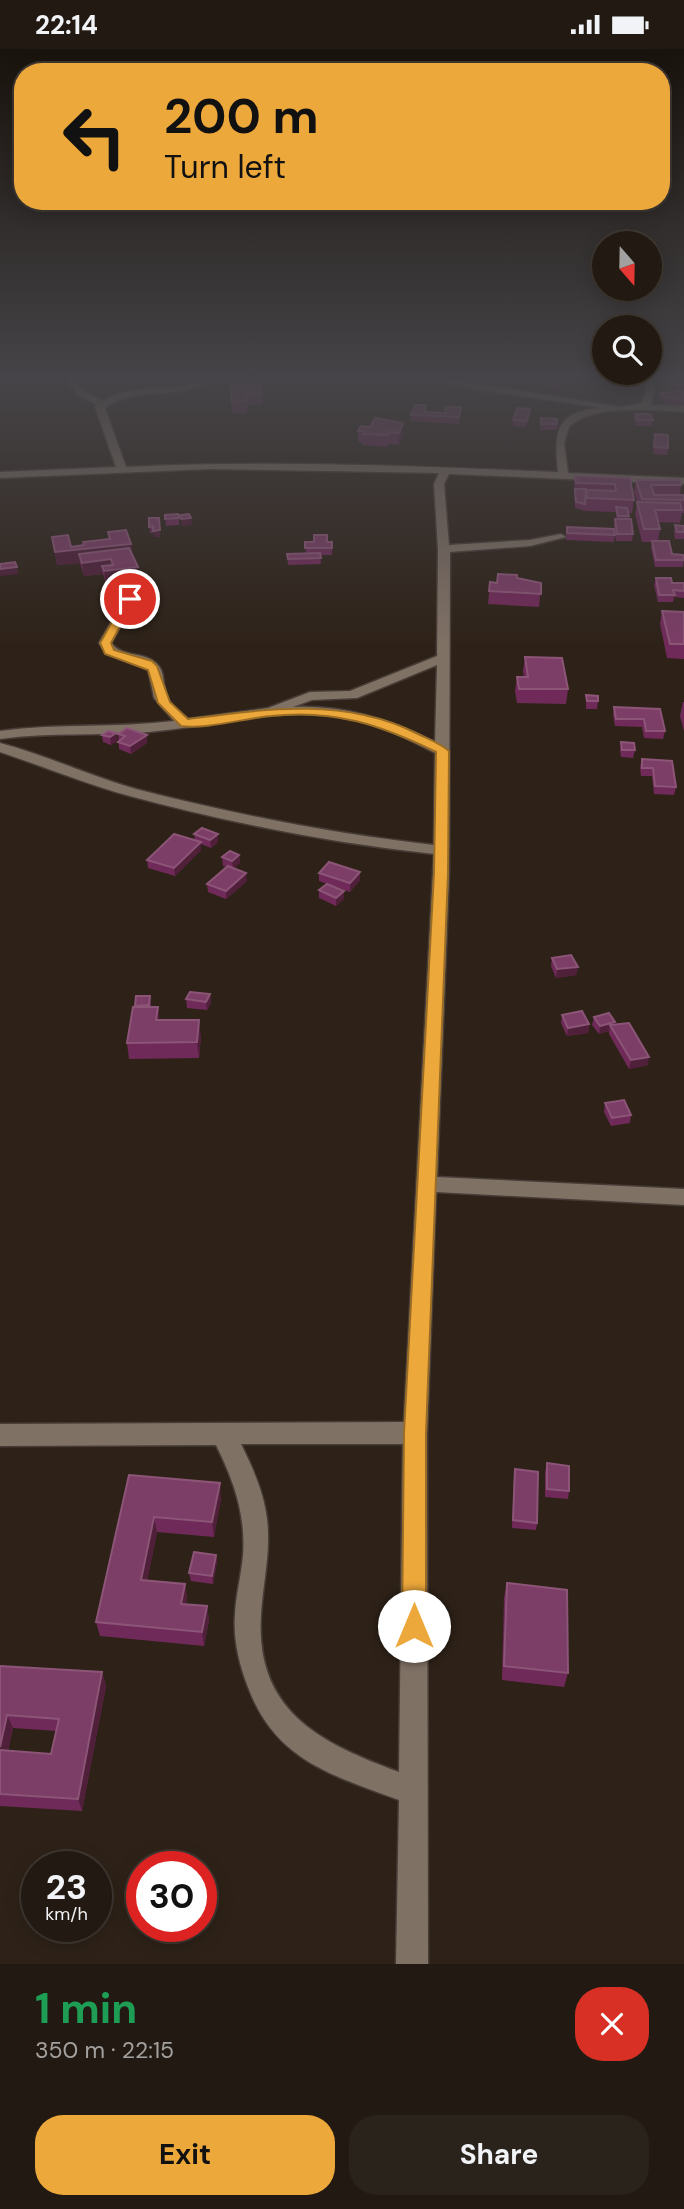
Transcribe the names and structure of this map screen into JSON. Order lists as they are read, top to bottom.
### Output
{
  "north": "bottom",
  "page": {
    "status": "22:14",
    "turn": ["200 m", "Turn left"],
    "speed": "23 km/h",
    "limit": "30",
    "heading": ["1 min", "350 m · 22:15"],
    "buttons": ["Exit", "Share"]
  }
}
